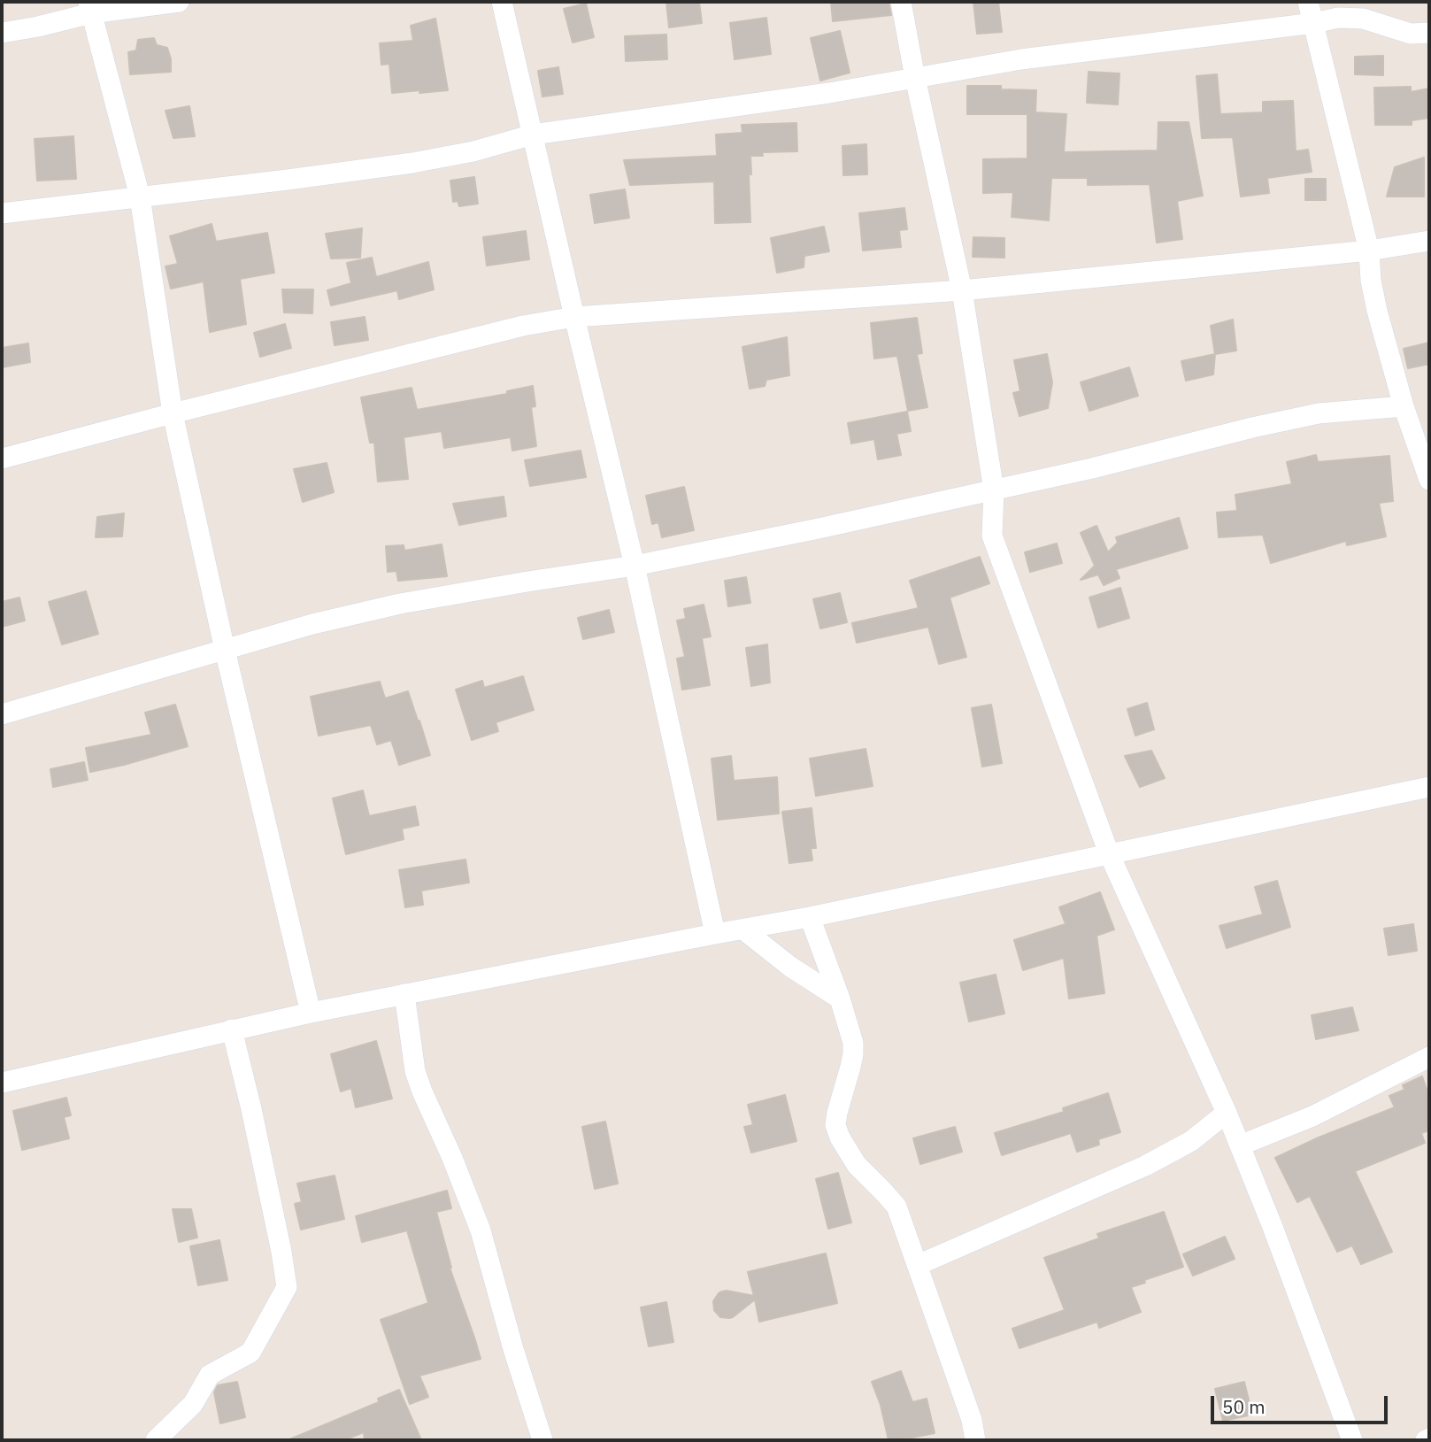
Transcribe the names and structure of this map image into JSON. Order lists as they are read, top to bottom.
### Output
{
  "scale_bar": "50 m"
}
